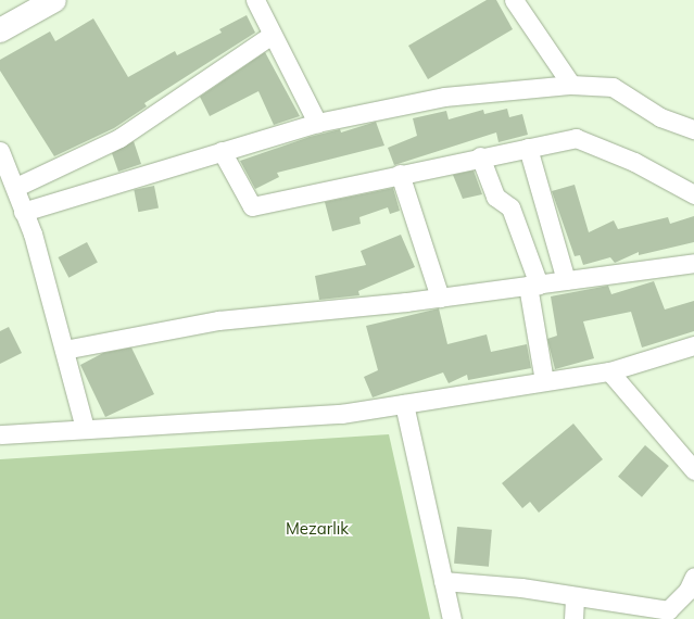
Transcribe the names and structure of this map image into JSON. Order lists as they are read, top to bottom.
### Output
{
  "parks": ["Mezarlık"]
}
